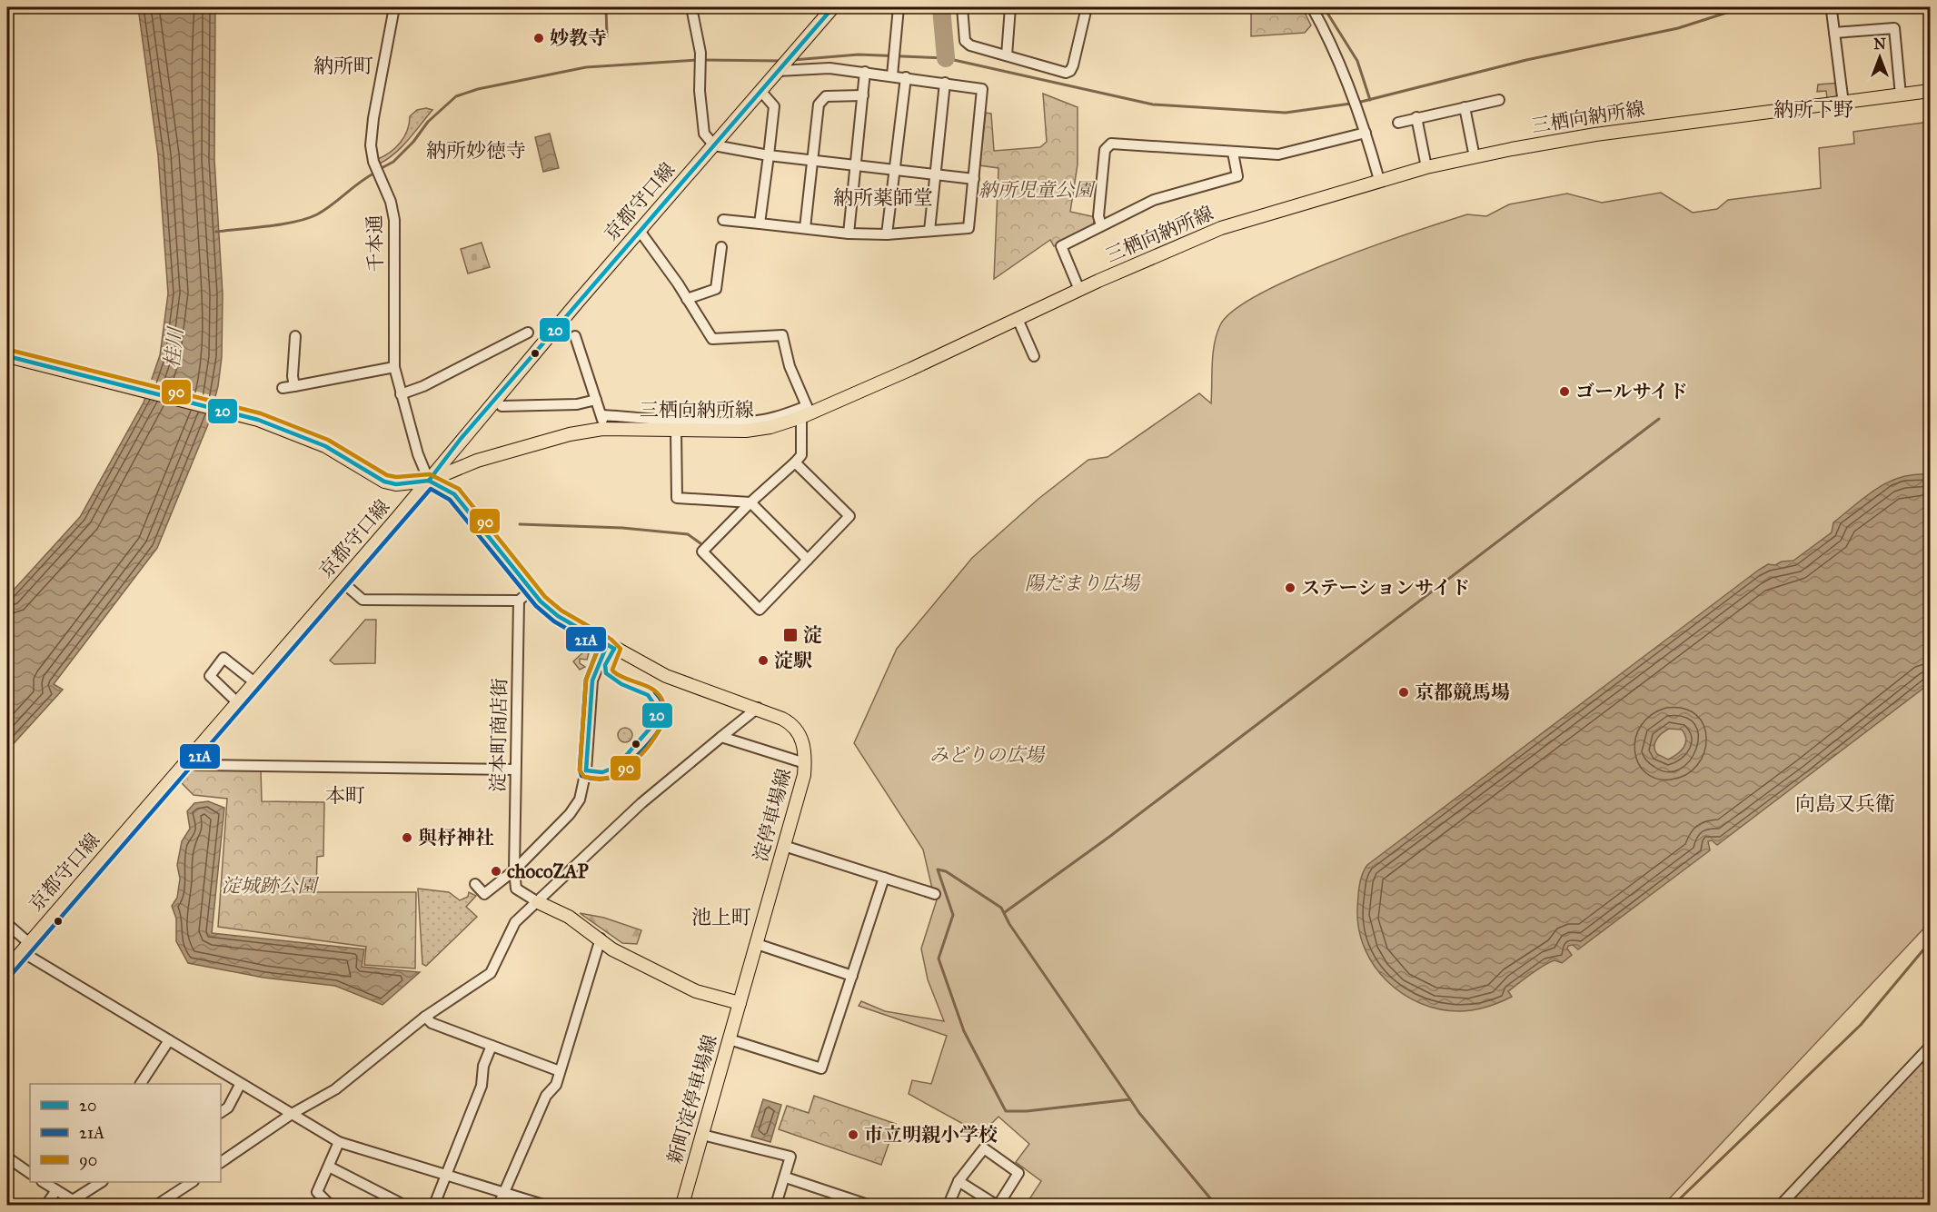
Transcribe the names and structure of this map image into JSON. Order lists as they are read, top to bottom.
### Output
{
  "streets": {
    "main road": [
      "三栖向納所線",
      "京都守口線",
      "淀停車場線",
      "新町淀停車場線"
    ],
    "street": ["千本通", "淀本町商店街"]
  },
  "crossings": [
    ["三栖向納所線", "京都守口線"],
    ["三栖向納所線", "千本通"],
    ["三栖向納所線", "淀停車場線"],
    ["京都守口線", "千本通"],
    ["京都守口線", "淀停車場線"],
    ["千本通", "淀停車場線"],
    ["淀停車場線", "新町淀停車場線"]
  ],
  "districts": [
    "納所町",
    "納所下野",
    "納所妙徳寺",
    "納所薬師堂",
    "本町",
    "向島又兵衛",
    "池上町"
  ],
  "water": ["桂川"],
  "parks": [
    "納所児童公園",
    "陽だまり広場",
    "みどりの広場",
    "淀城跡公園"
  ],
  "places": {
    "other": [
      "妙教寺",
      "ゴールサイド",
      "ステーションサイド",
      "淀駅",
      "京都競馬場",
      "與杼神社",
      "chocoZAP",
      "市立明親小学校"
    ],
    "transit": ["淀"]
  },
  "lines": ["transit line 20", "transit line 90", "transit line 21A"],
  "legend": ["20", "21A", "90"],
  "north": "top"
}
